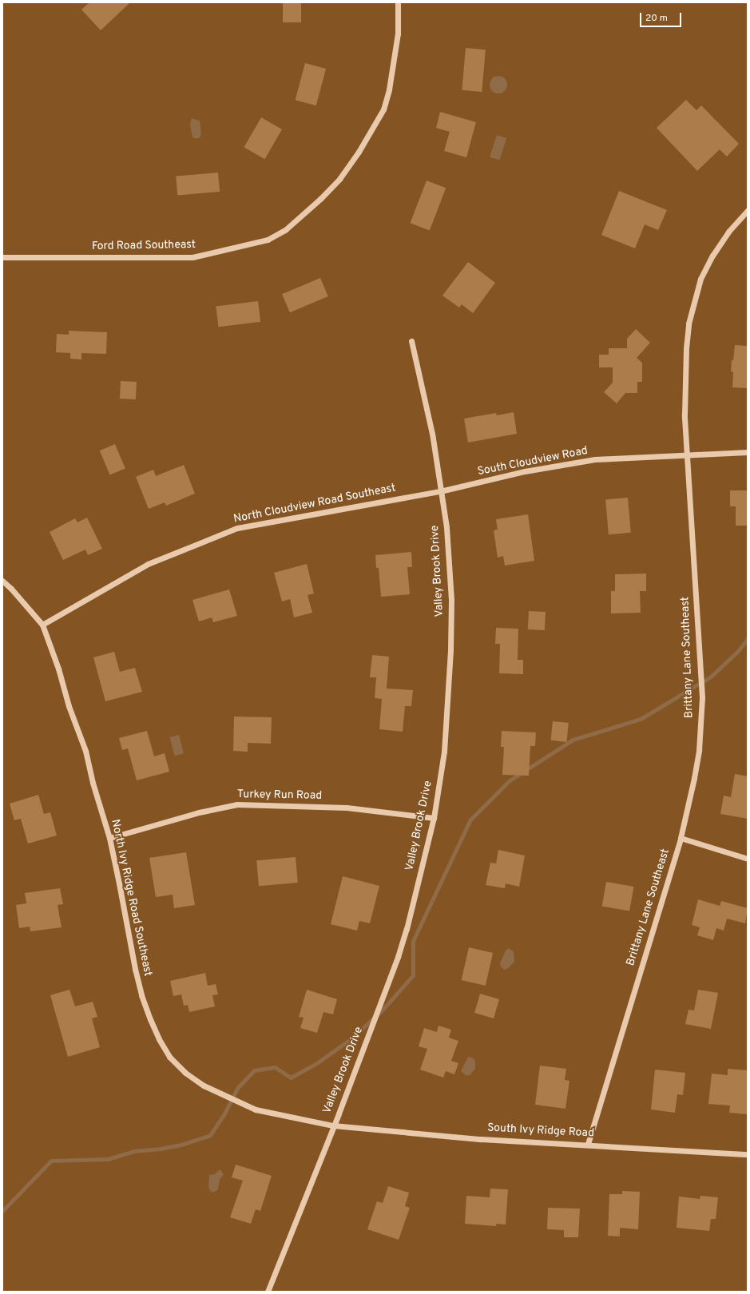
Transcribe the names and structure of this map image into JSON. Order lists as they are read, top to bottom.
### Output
{
  "streets": {
    "street": [
      "Ford Road Southeast",
      "South Cloudview Road",
      "North Cloudview Road Southeast",
      "Valley Brook Drive",
      "Brittany Lane Southeast",
      "Turkey Run Road",
      "North Ivy Ridge Road Southeast",
      "South Ivy Ridge Road"
    ]
  },
  "crossings": [
    ["South Cloudview Road", "North Cloudview Road Southeast"],
    ["South Cloudview Road", "Valley Brook Drive"],
    ["South Cloudview Road", "Brittany Lane Southeast"],
    ["North Cloudview Road Southeast", "Valley Brook Drive"],
    ["North Cloudview Road Southeast", "North Ivy Ridge Road Southeast"],
    ["Valley Brook Drive", "Turkey Run Road"],
    ["Valley Brook Drive", "North Ivy Ridge Road Southeast"],
    ["Valley Brook Drive", "South Ivy Ridge Road"],
    ["Brittany Lane Southeast", "South Ivy Ridge Road"],
    ["Turkey Run Road", "North Ivy Ridge Road Southeast"],
    ["North Ivy Ridge Road Southeast", "South Ivy Ridge Road"]
  ],
  "scale_bar": "20 m"
}
